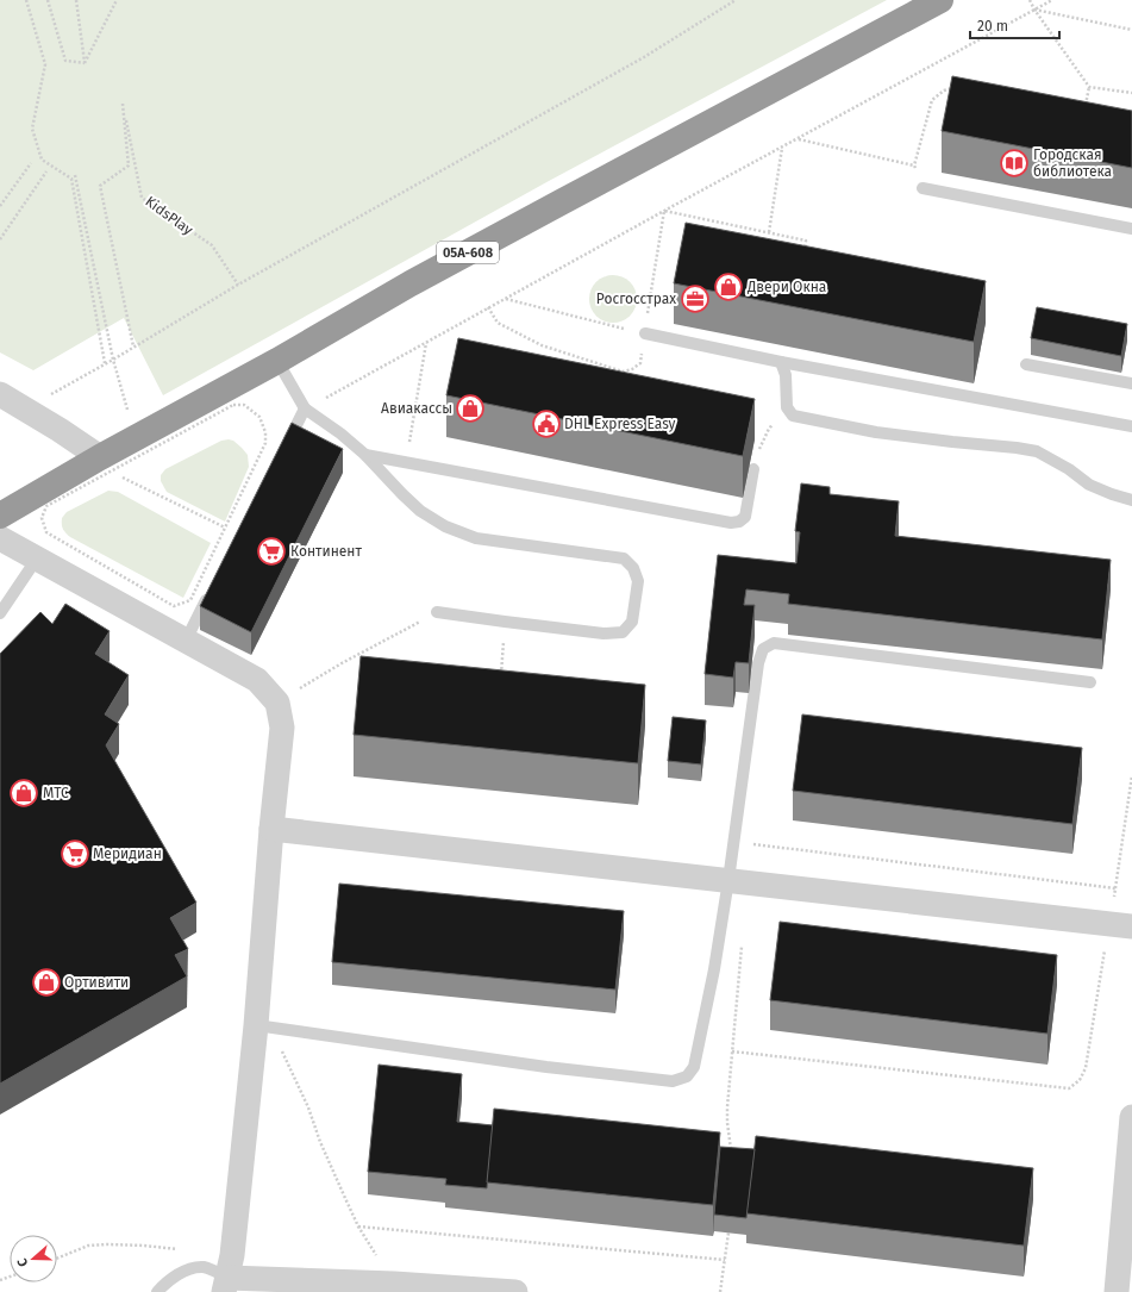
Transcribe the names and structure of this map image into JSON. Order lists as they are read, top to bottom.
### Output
{
  "streets": {
    "highway": ["05А-608"],
    "path": ["KidsPlay"]
  },
  "places": {
    "library": ["Городская библиотека"],
    "shop": [
      "Двери Окна",
      "Авиакассы",
      "МТС",
      "Ортивити"
    ],
    "office": ["Росгосстрах"],
    "public building": ["DHL Express Easy"],
    "supermarket": ["Континент", "Меридиан"]
  },
  "scale_bar": "20 m",
  "north": "left"
}
